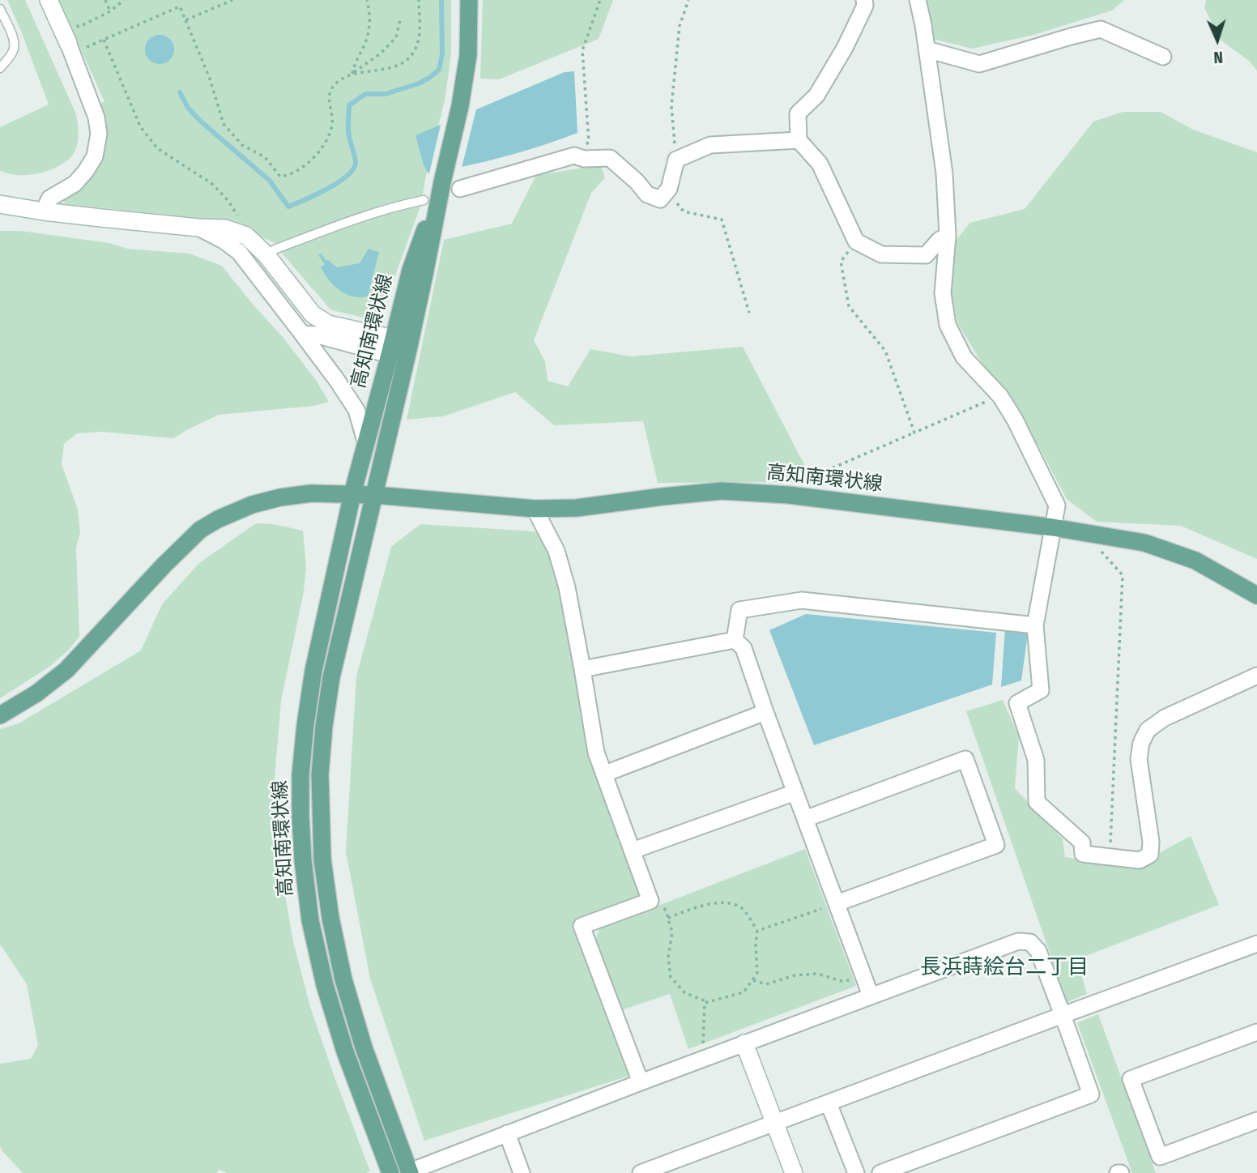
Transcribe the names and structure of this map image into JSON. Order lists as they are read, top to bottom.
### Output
{
  "streets": {
    "main road": ["高知南環状線"]
  },
  "districts": ["長浜蒔絵台二丁目"],
  "north": "bottom"
}
